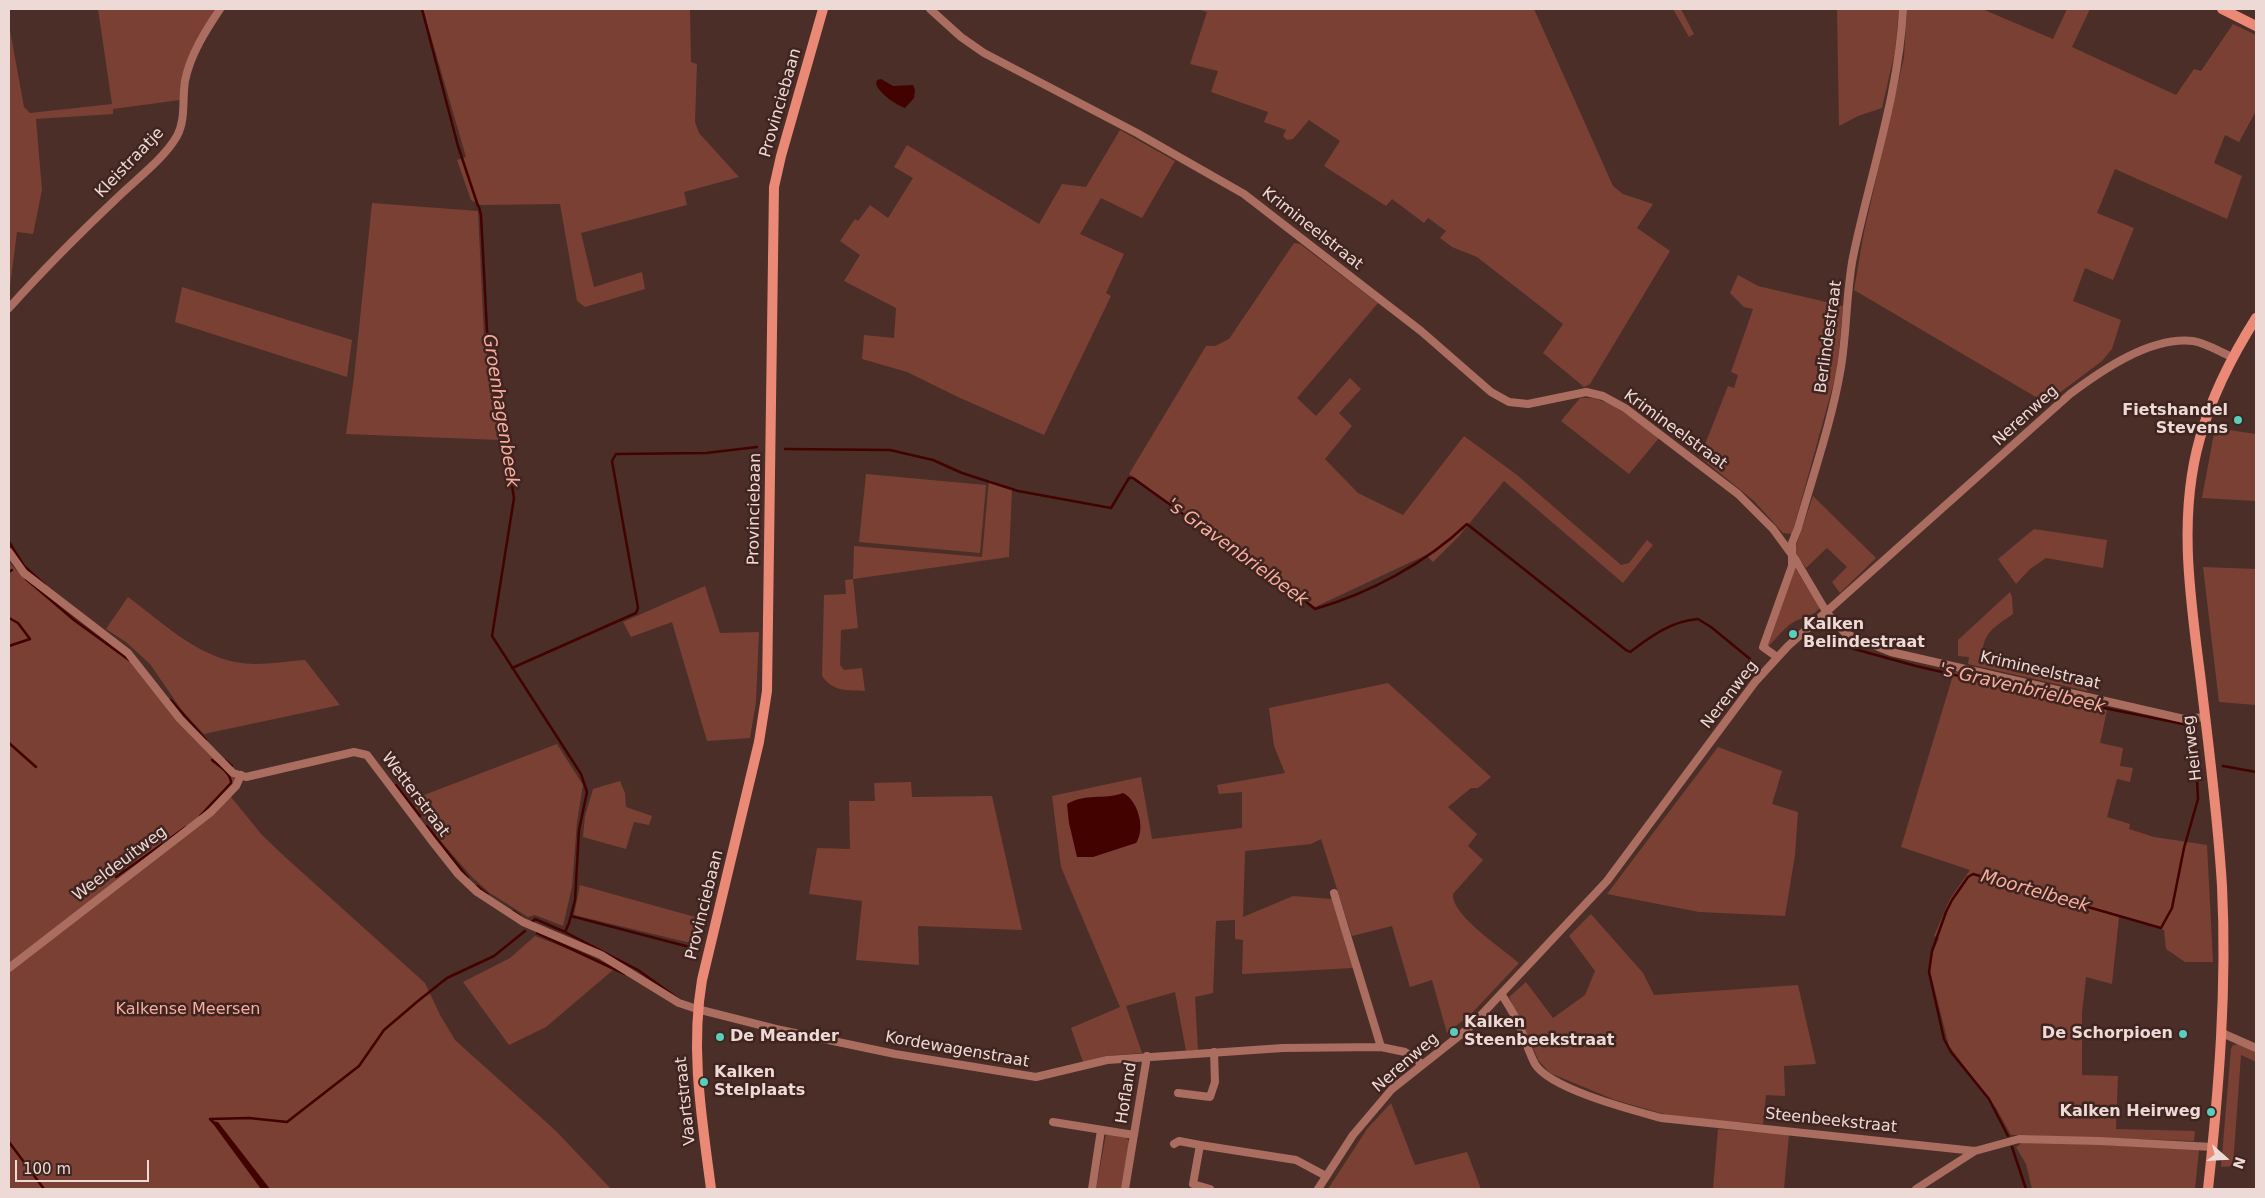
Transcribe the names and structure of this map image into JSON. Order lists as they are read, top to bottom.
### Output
{
  "streets": {
    "main road": ["Provinciebaan", "Heirweg", "Vaartstraat"],
    "street": [
      "Kleistraatje",
      "Krimineelstraat",
      "Berlindestraat",
      "Nerenweg",
      "Wetterstraat",
      "Weeldeuitweg",
      "Kordewagenstraat",
      "Hofland",
      "Steenbeekstraat"
    ]
  },
  "crossings": [
    ["Provinciebaan", "Wetterstraat"],
    ["Provinciebaan", "Kordewagenstraat"],
    ["Provinciebaan", "Vaartstraat"],
    ["Krimineelstraat", "Berlindestraat"],
    ["Krimineelstraat", "Nerenweg"],
    ["Krimineelstraat", "Heirweg"],
    ["Berlindestraat", "Nerenweg"],
    ["Nerenweg", "Heirweg"],
    ["Nerenweg", "Kordewagenstraat"],
    ["Nerenweg", "Steenbeekstraat"],
    ["Heirweg", "Steenbeekstraat"],
    ["Wetterstraat", "Weeldeuitweg"],
    ["Wetterstraat", "Kordewagenstraat"],
    ["Wetterstraat", "Vaartstraat"],
    ["Kordewagenstraat", "Hofland"],
    ["Kordewagenstraat", "Vaartstraat"]
  ],
  "water": ["Groenhagenbeek", "'s Gravenbrielbeek", "Moortelbeek"],
  "parks": ["Kalkense Meersen"],
  "places": [
    "Fietshandel Stevens",
    "Kalken Belindestraat",
    "Kalken Steenbeekstraat",
    "De Schorpioen",
    "De Meander",
    "Kalken Stelplaats",
    "Kalken Heirweg"
  ],
  "scale_bar": "100 m",
  "north": "right"
}
